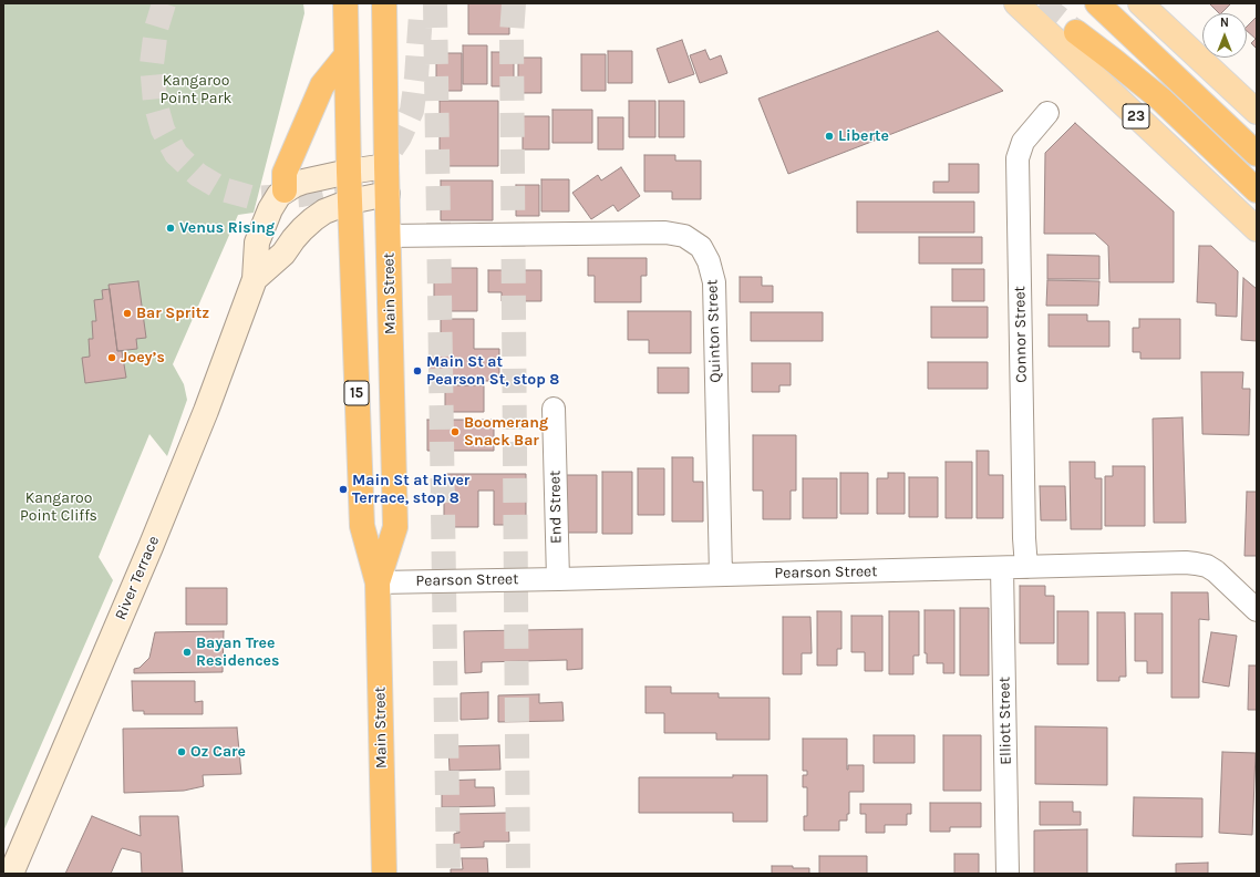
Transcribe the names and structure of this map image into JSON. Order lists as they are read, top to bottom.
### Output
{
  "streets": {
    "highway": ["Main Street", "15"],
    "main road": ["23", "River Terrace"],
    "street": [
      "Quinton Street",
      "Connor Street",
      "End Street",
      "Pearson Street",
      "Elliott Street"
    ]
  },
  "crossings": [
    ["Main Street", "Quinton Street"],
    ["Main Street", "Pearson Street"],
    ["Main Street", "River Terrace"],
    ["Quinton Street", "Pearson Street"],
    ["Connor Street", "Pearson Street"],
    ["End Street", "Pearson Street"],
    ["Pearson Street", "Elliott Street"]
  ],
  "parks": ["Kangaroo Point Park", "Kangaroo Point Cliffs"],
  "places": [
    "Liberte",
    "Venus Rising",
    "Bar Spritz",
    "Joey’s",
    "Main St at Pearson St, stop 8",
    "Boomerang Snack Bar",
    "Main St at River Terrace, stop 8",
    "Bayan Tree Residences",
    "Oz Care"
  ],
  "north": "top"
}
